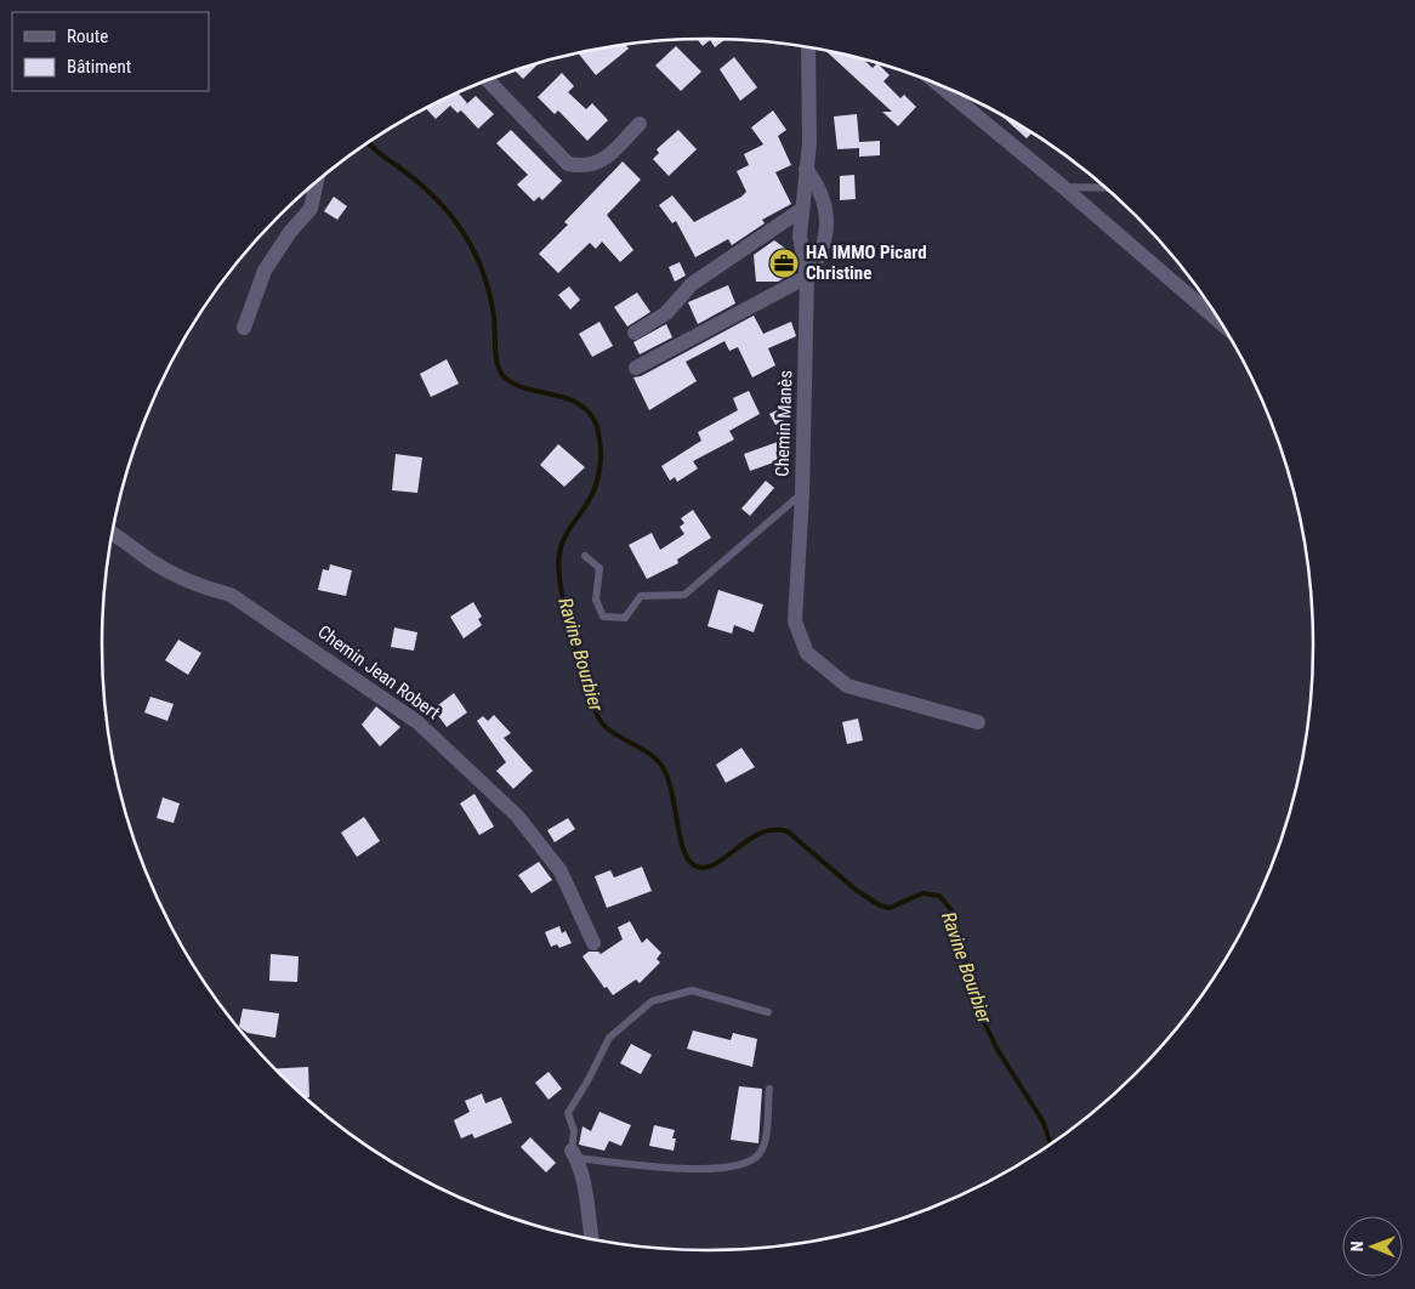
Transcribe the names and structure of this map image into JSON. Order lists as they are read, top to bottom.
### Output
{
  "streets": {
    "street": ["Chemin Manès", "Chemin Jean Robert"]
  },
  "water": ["Ravine Bourbier"],
  "places": {
    "office": ["HA IMMO Picard Christine"]
  },
  "legend": ["Route", "Bâtiment"],
  "north": "left"
}
